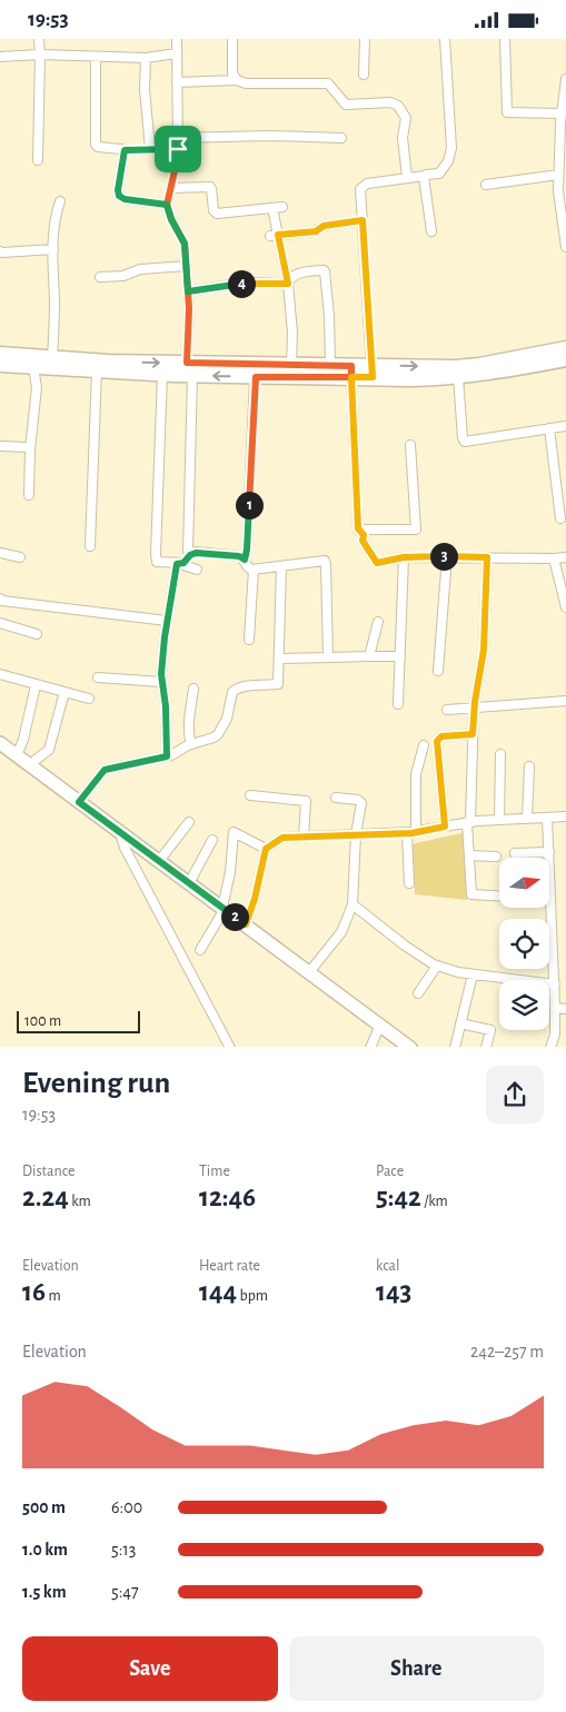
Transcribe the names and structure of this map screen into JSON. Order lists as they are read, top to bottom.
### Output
{
  "scale_bar": "100 m",
  "north": "right",
  "page": {
    "status": "19:53",
    "pins": [
      "4",
      "1",
      "3",
      "2"
    ],
    "scale": "100 m",
    "heading": ["Evening run", "19:53"],
    "stats": [
      ["Distance", "2.24 km"],
      ["Time", "12:46"],
      ["Pace", "5:42 /km"],
      ["Elevation", "16 m"],
      ["Heart rate", "144 bpm"],
      ["kcal", "143"]
    ],
    "chart": ["Elevation", "242–257 m"],
    "list": [
      {
        "name": "500 m",
        "note": "6:00"
      },
      {
        "name": "1.0 km",
        "note": "5:13"
      },
      {
        "name": "1.5 km",
        "note": "5:47"
      }
    ],
    "buttons": ["Save", "Share"]
  }
}
